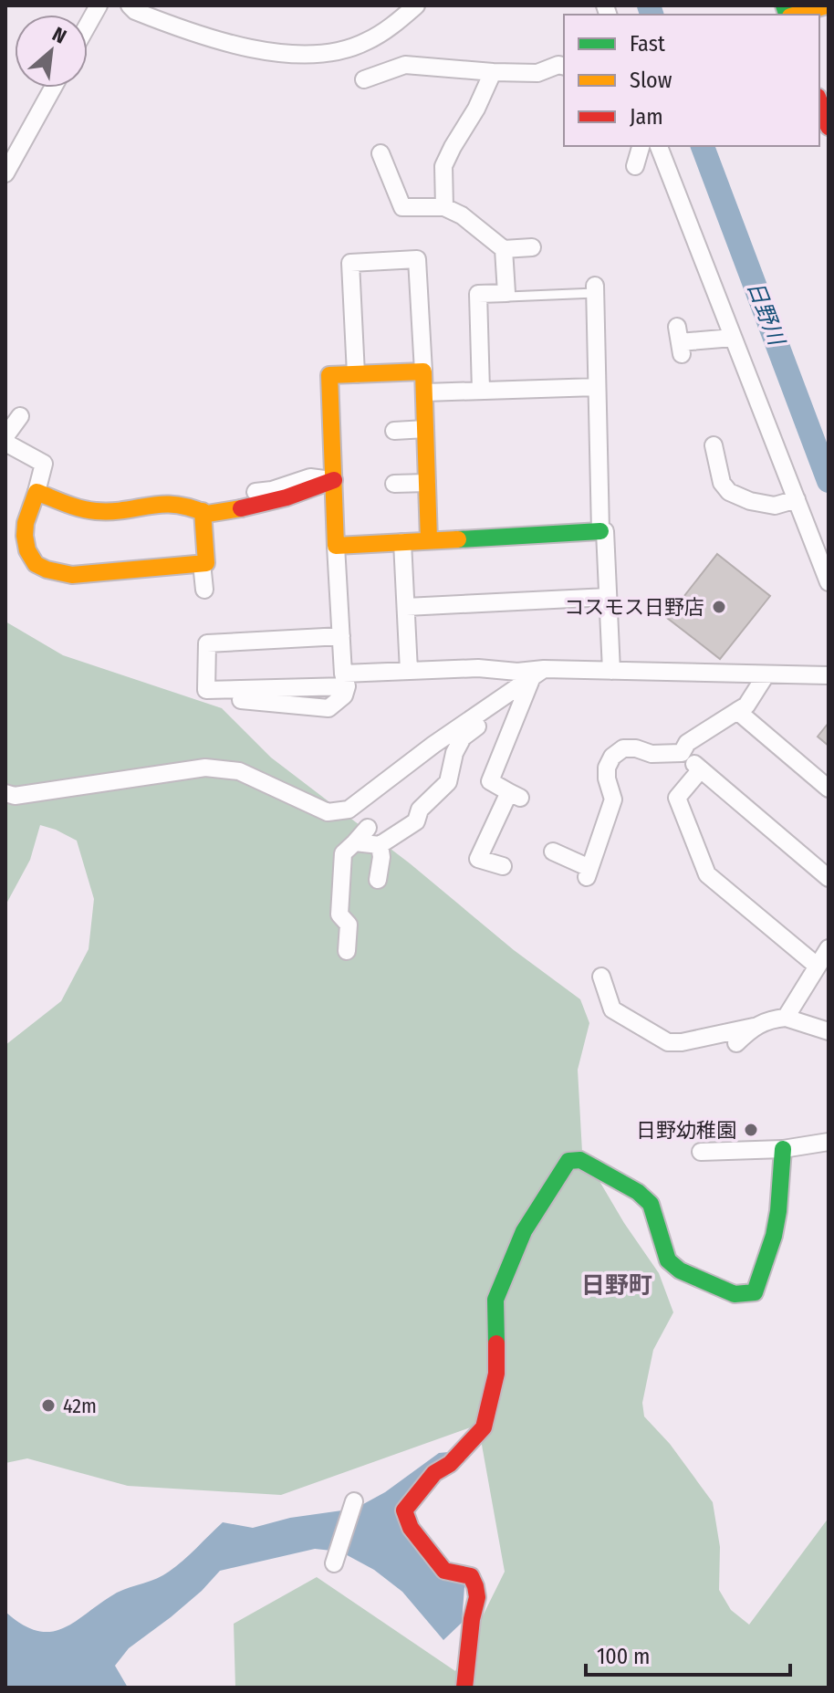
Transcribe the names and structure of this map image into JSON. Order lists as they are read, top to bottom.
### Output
{
  "districts": ["日野町"],
  "water": ["日野川"],
  "places": ["コスモス日野店", "日野幼稚園", "42m"],
  "legend": ["Fast", "Slow", "Jam"],
  "scale_bar": "100 m",
  "north": "top right"
}
